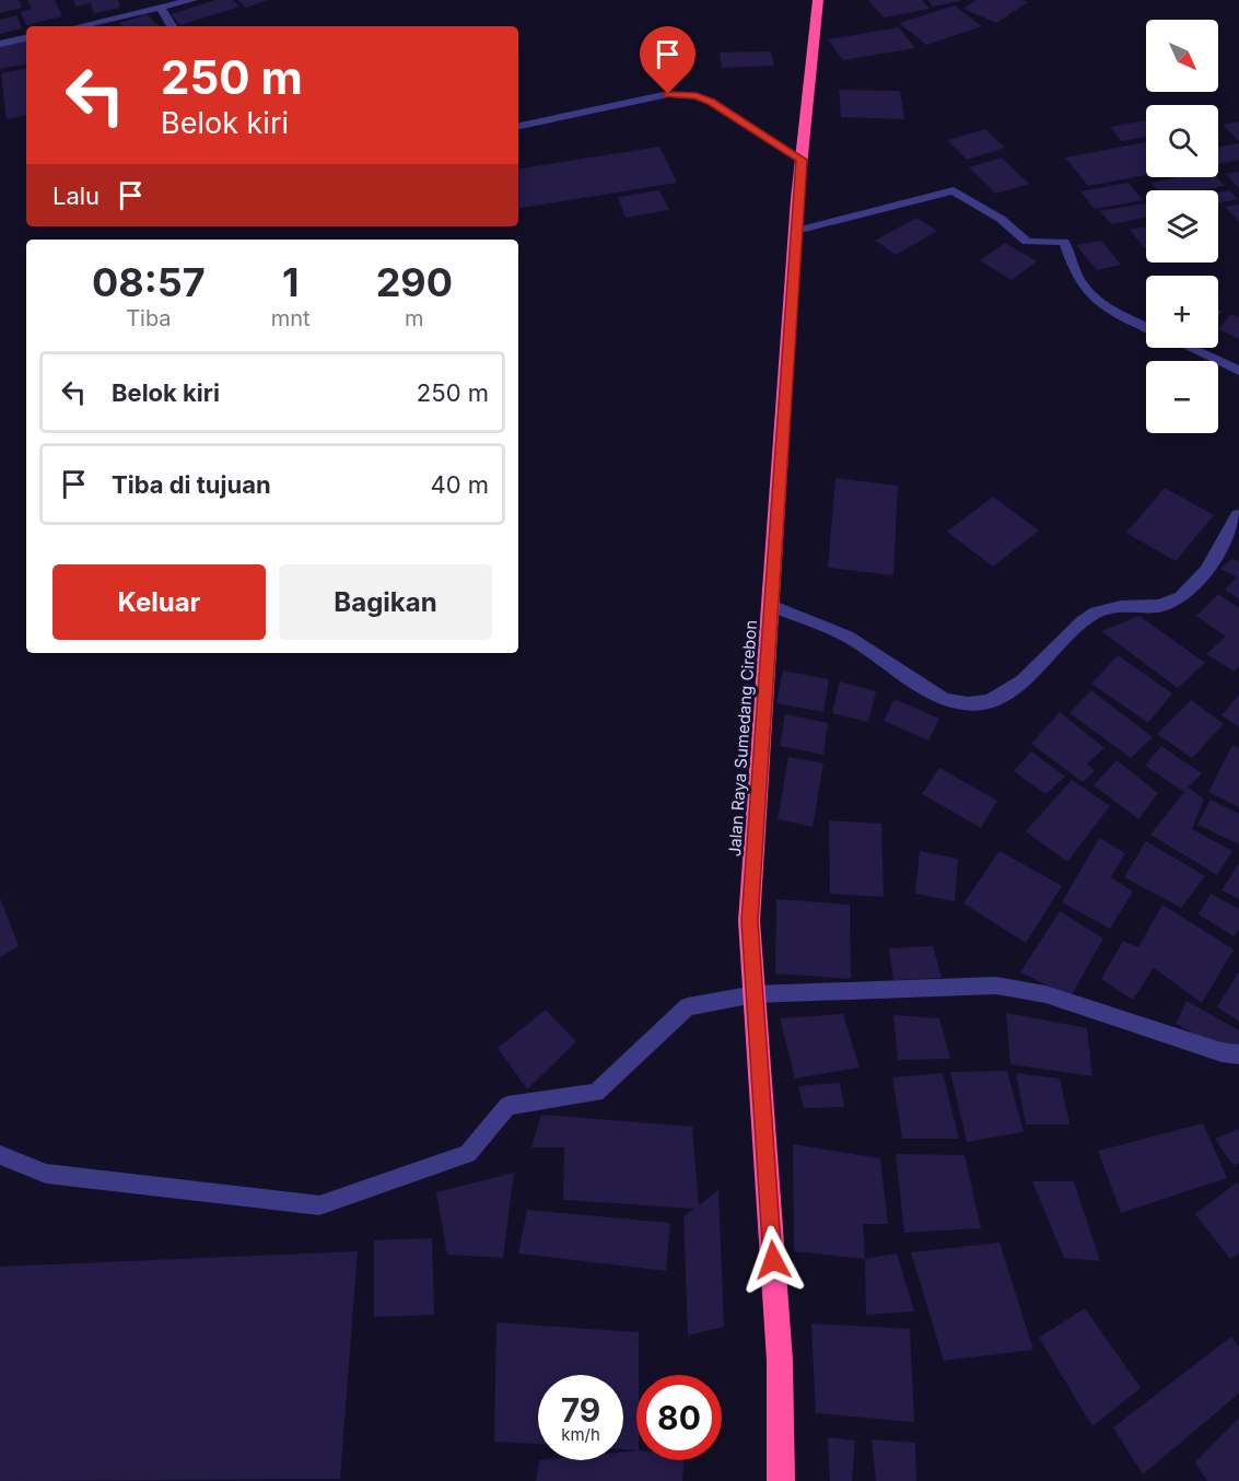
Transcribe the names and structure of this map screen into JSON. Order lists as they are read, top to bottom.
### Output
{
  "streets": {
    "highway": ["Jalan Raya Sumedang Cirebon"]
  },
  "north": "bottom right",
  "page": {
    "map_buttons": ["+", "−"],
    "turn": ["250 m", "Belok kiri"],
    "then": "Lalu",
    "eta": [
      "08:57",
      "Tiba",
      "1",
      "mnt",
      "290",
      "m"
    ],
    "list": [
      {
        "name": "Belok kiri",
        "value": "250 m"
      },
      {
        "name": "Tiba di tujuan",
        "value": "40 m"
      }
    ],
    "buttons": ["Keluar", "Bagikan"],
    "speed": "79 km/h",
    "limit": "80"
  }
}
